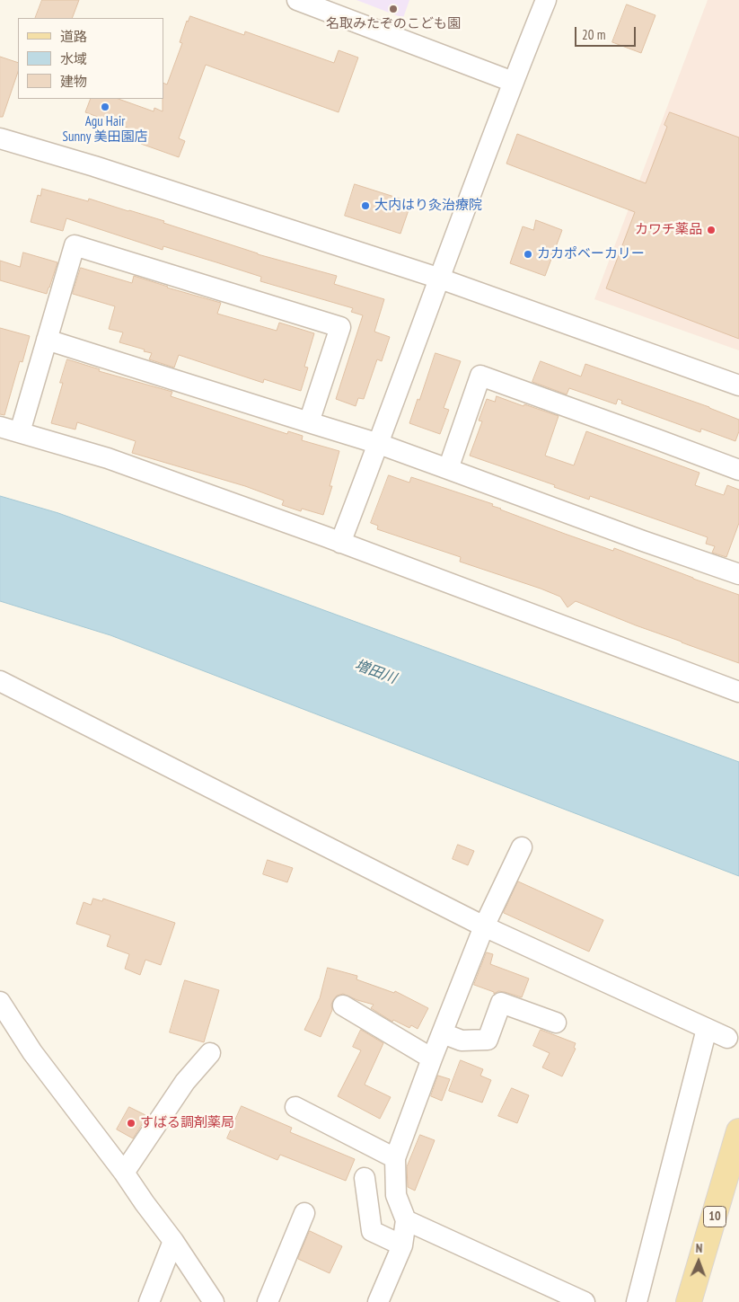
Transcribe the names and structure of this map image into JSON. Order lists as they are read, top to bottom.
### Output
{
  "streets": {
    "main road": ["10"]
  },
  "water": ["増田川"],
  "places": [
    "名取みたぞのこども園",
    "Agu Hair Sunny 美田園店",
    "大内はり灸治療院",
    "カワチ薬品",
    "カカポベーカリー",
    "すばる調剤薬局"
  ],
  "legend": ["道路", "水域", "建物"],
  "scale_bar": "20 m",
  "north": "top"
}
